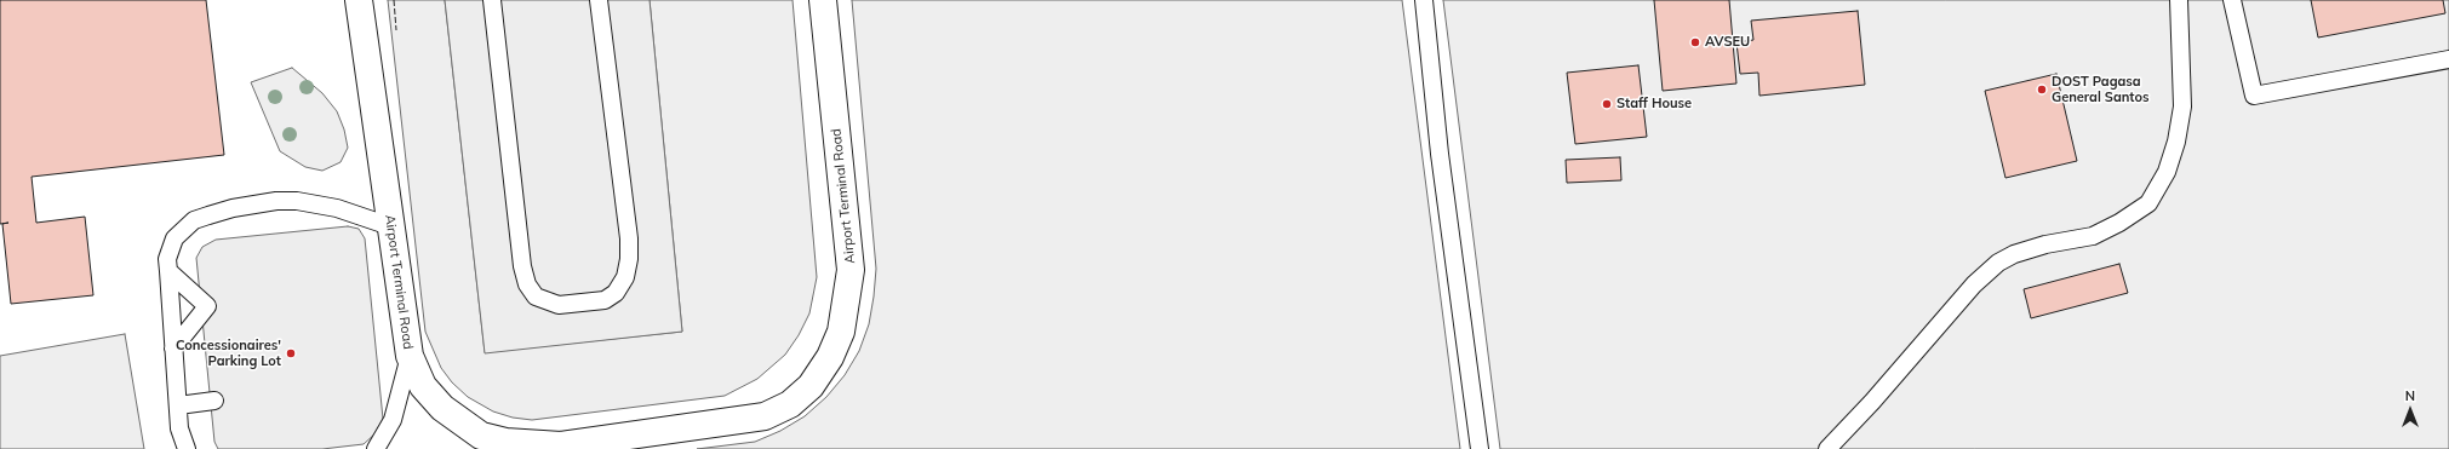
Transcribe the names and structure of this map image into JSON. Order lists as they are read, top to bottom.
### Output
{
  "streets": {
    "street": ["Airport Terminal Road"]
  },
  "places": [
    "AVSEU",
    "DOST Pagasa General Santos",
    "Staff House",
    "Concessionaires' Parking Lot"
  ],
  "north": "top"
}
